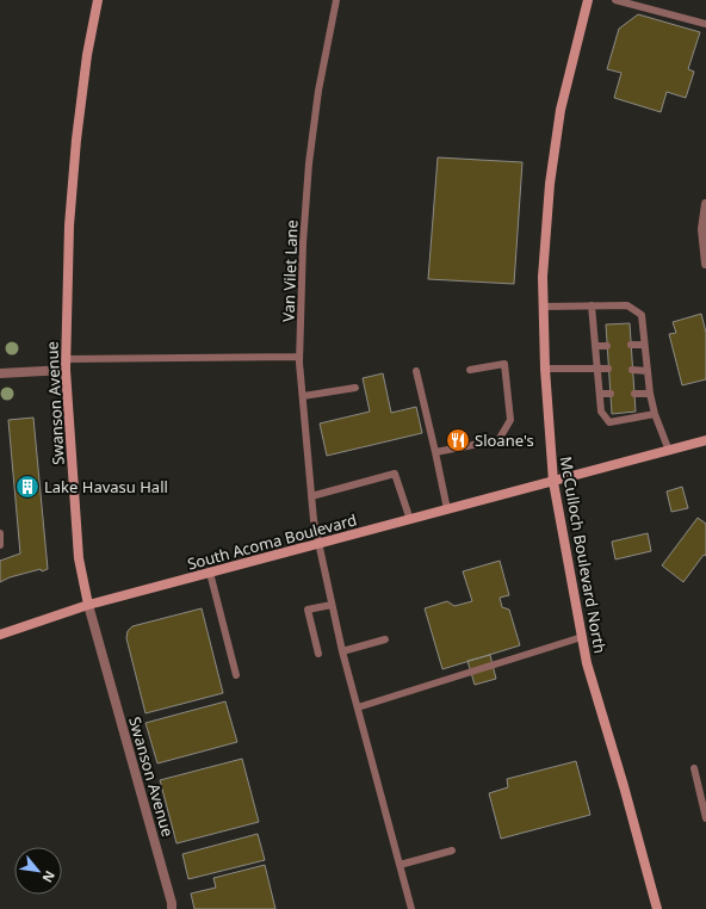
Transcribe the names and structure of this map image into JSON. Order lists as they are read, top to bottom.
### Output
{
  "streets": {
    "main road": ["Swanson Avenue", "South Acoma Boulevard", "McCulloch Boulevard North"],
    "lane": ["Van Vilet Lane"]
  },
  "crossings": [
    ["Van Vilet Lane", "South Acoma Boulevard"],
    ["Swanson Avenue", "South Acoma Boulevard"],
    ["South Acoma Boulevard", "McCulloch Boulevard North"]
  ],
  "places": {
    "restaurant": ["Sloane's"],
    "building": ["Lake Havasu Hall"]
  },
  "north": "bottom right"
}
